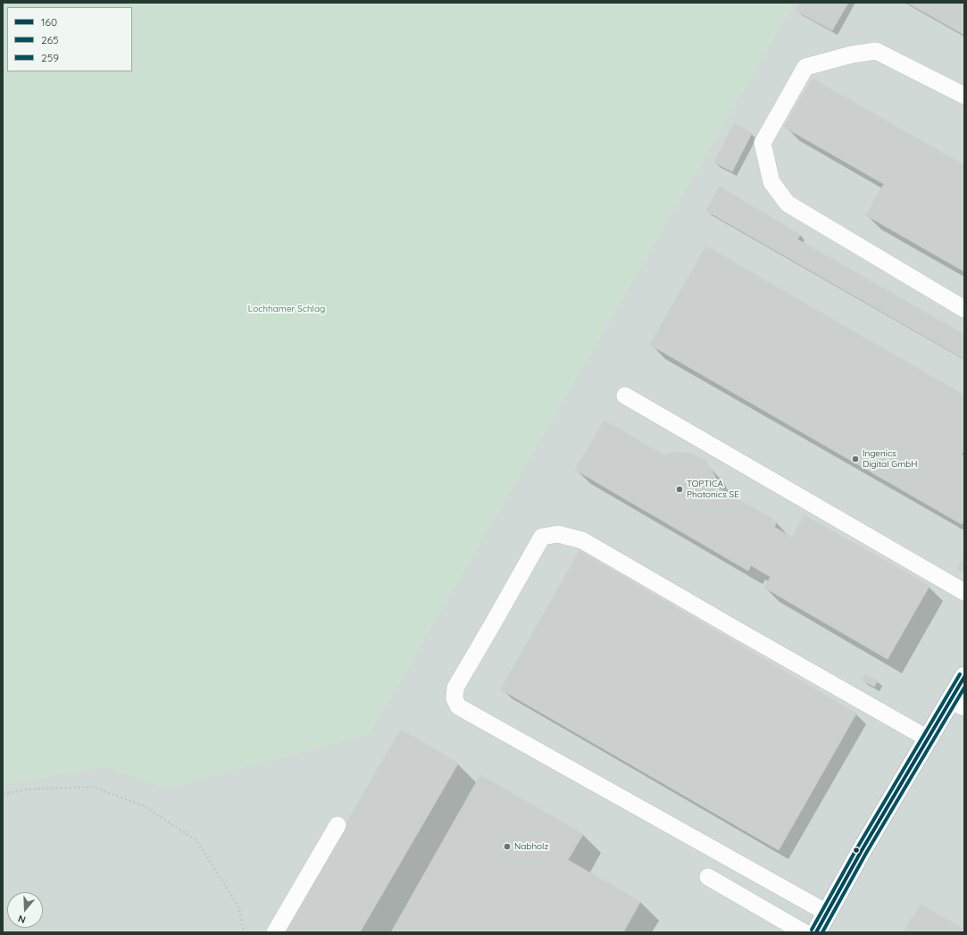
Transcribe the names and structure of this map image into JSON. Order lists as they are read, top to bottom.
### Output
{
  "parks": ["Lochhamer Schlag"],
  "places": ["Ingenics Digital GmbH", "TOPTICA Photonics SE", "Nabholz"],
  "lines": ["transit line 259", "transit line 160", "transit line 265"],
  "legend": ["160", "265", "259"],
  "north": "bottom"
}
